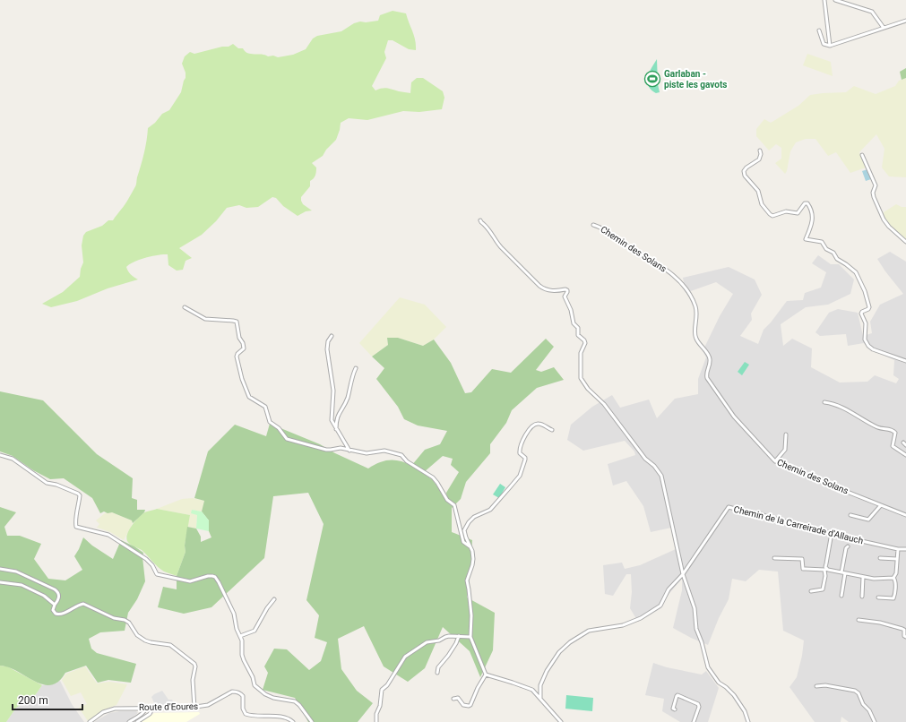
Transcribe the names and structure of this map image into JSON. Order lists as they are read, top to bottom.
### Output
{
  "streets": {
    "street": ["Chemin des Solans", "Chemin de la Carreirade d'Allauch", "Route d'Eoures"]
  },
  "places": {
    "sports": ["Garlaban - piste les gavots"]
  },
  "scale_bar": "200 m"
}
